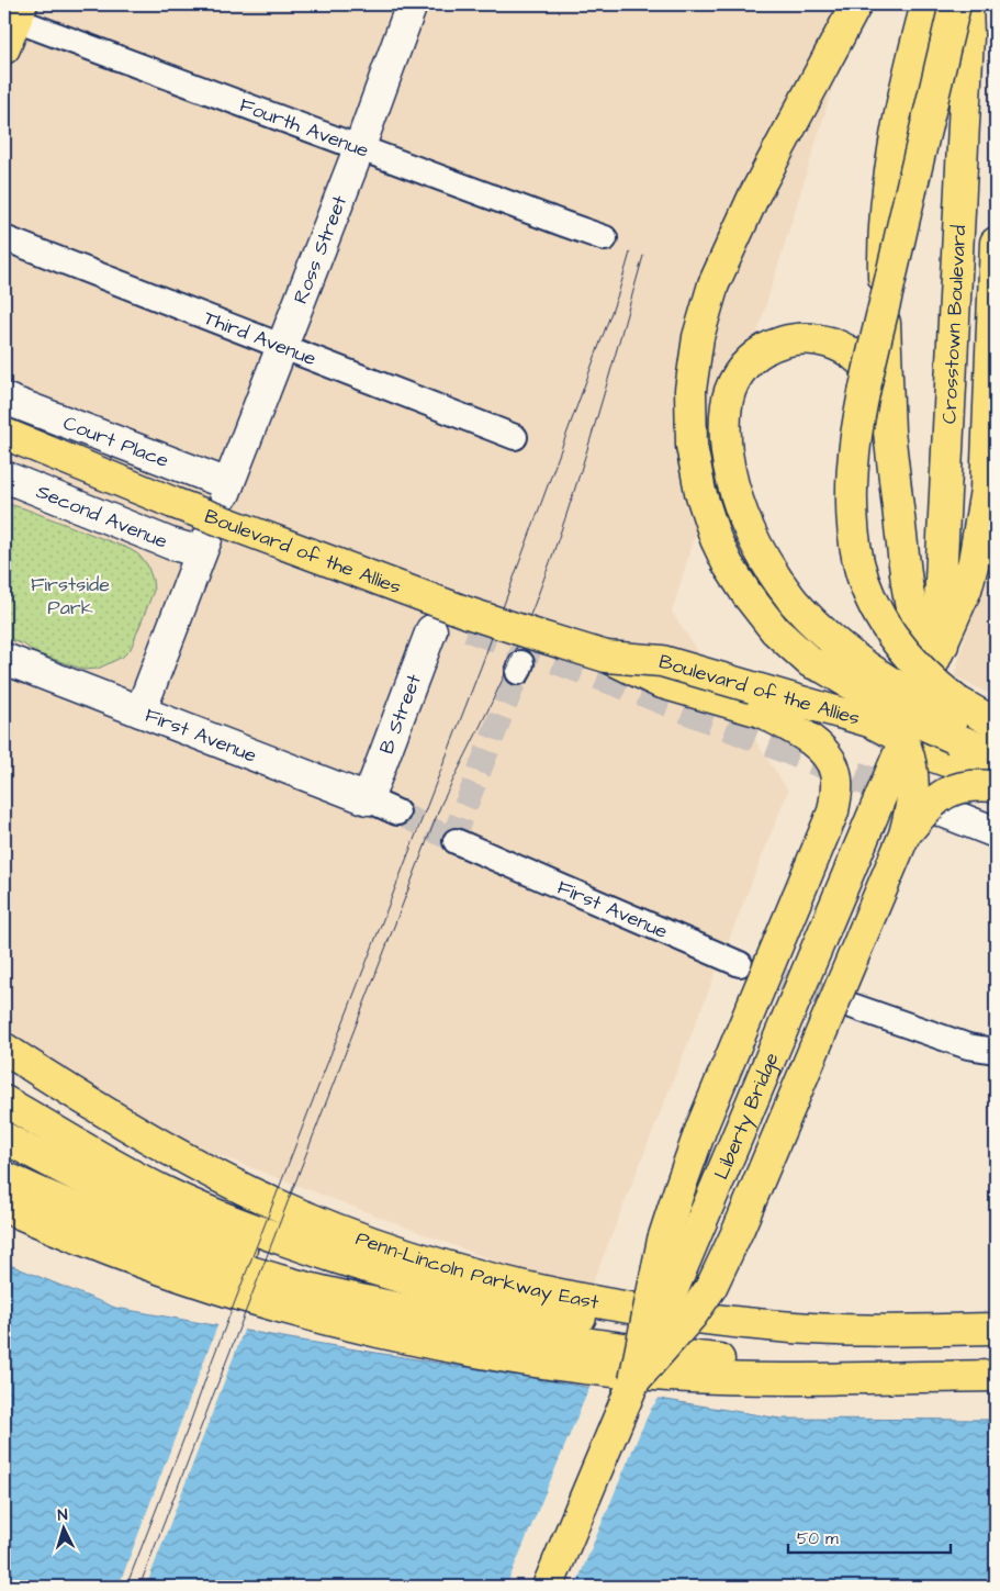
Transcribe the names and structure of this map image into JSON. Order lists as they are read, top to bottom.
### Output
{
  "streets": {
    "main road": [
      "Ross Street",
      "Crosstown Boulevard",
      "Court Place",
      "Second Avenue",
      "Boulevard of the Allies",
      "B Street",
      "First Avenue",
      "Liberty Bridge",
      "Penn-Lincoln Parkway East"
    ],
    "street": ["Fourth Avenue", "Third Avenue"]
  },
  "crossings": [
    ["Fourth Avenue", "Ross Street"],
    ["Ross Street", "Third Avenue"],
    ["Ross Street", "Court Place"],
    ["Crosstown Boulevard", "Liberty Bridge"],
    ["Second Avenue", "First Avenue"],
    ["Boulevard of the Allies", "Liberty Bridge"],
    ["B Street", "First Avenue"]
  ],
  "parks": ["Firstside Park"],
  "scale_bar": "50 m",
  "north": "top"
}
